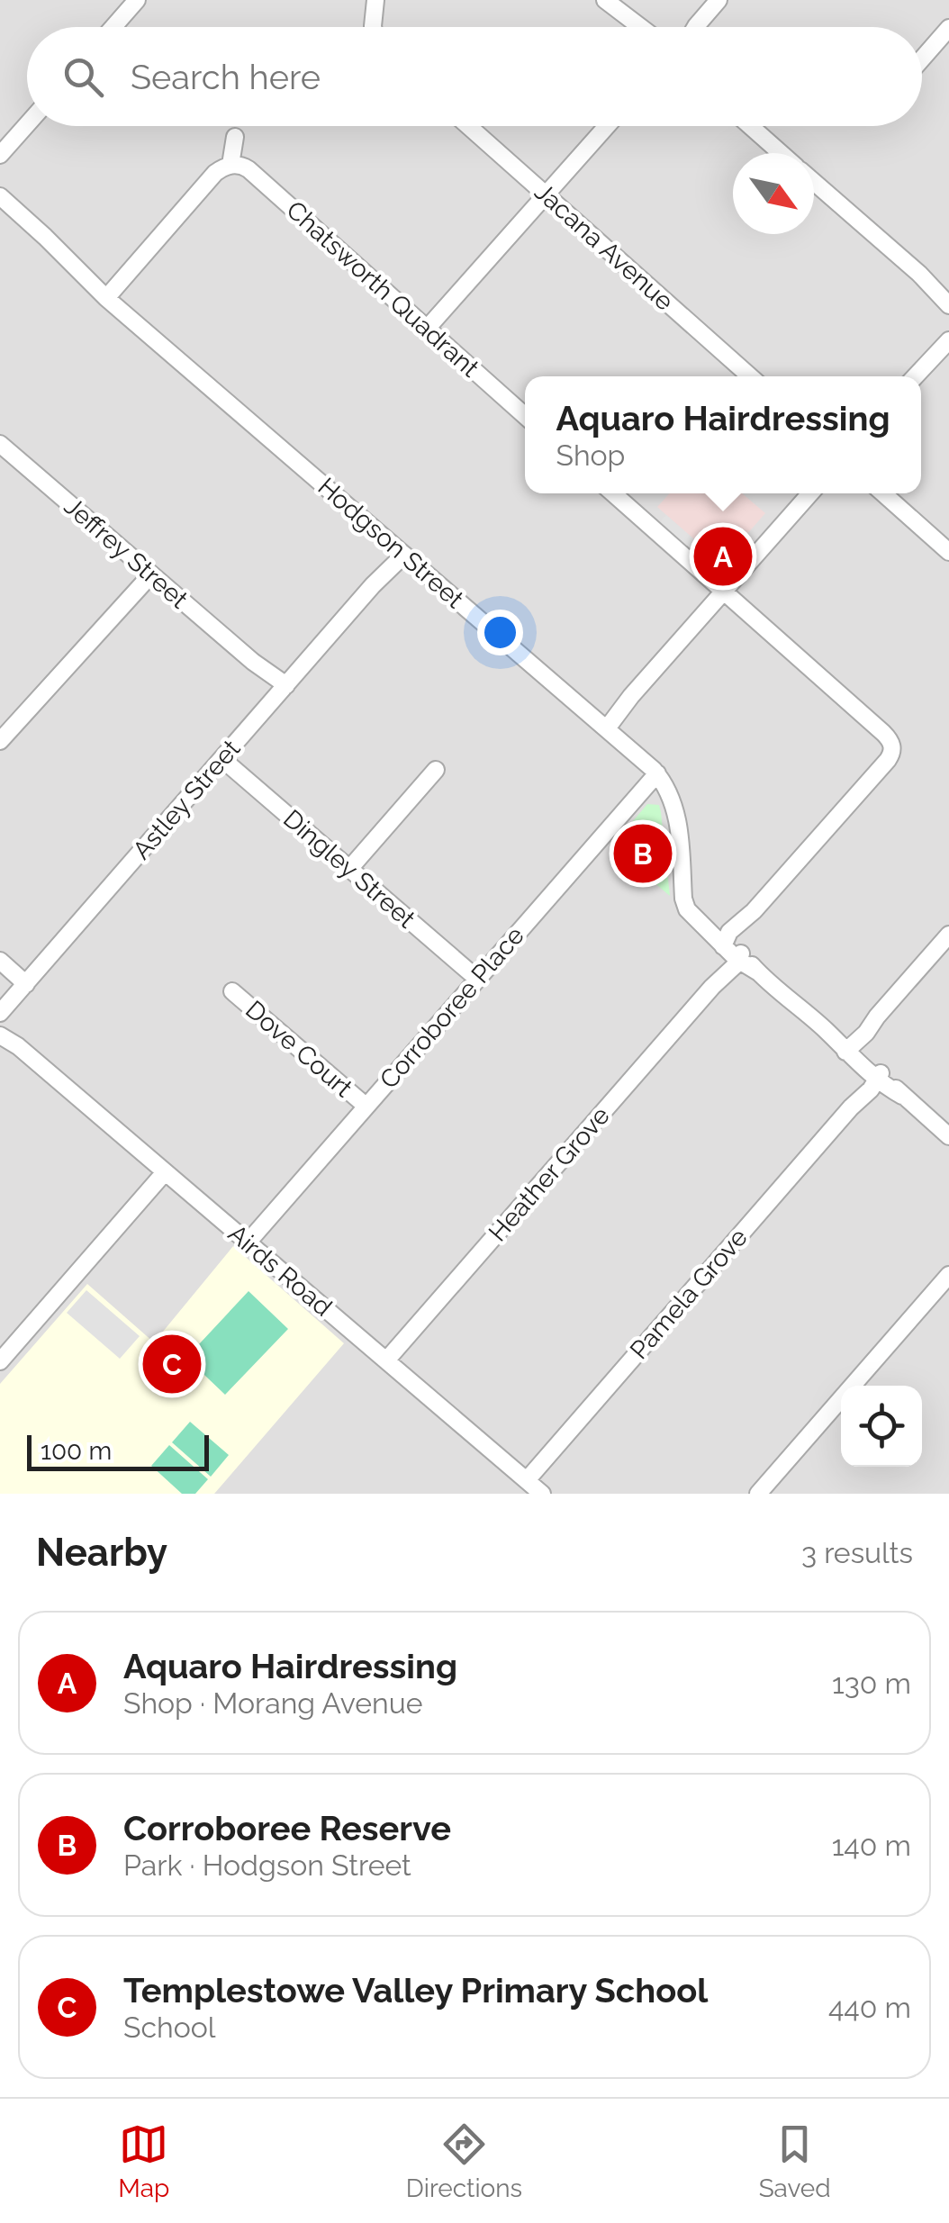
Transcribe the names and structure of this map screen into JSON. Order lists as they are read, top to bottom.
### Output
{
  "streets": {
    "street": [
      "Jacana Avenue",
      "Chatsworth Quadrant",
      "Hodgson Street",
      "Jeffrey Street",
      "Astley Street",
      "Dingley Street",
      "Corroboree Place",
      "Dove Court",
      "Heather Grove",
      "Airds Road",
      "Pamela Grove"
    ]
  },
  "crossings": [
    ["Hodgson Street", "Astley Street"],
    ["Hodgson Street", "Corroboree Place"],
    ["Hodgson Street", "Heather Grove"],
    ["Hodgson Street", "Pamela Grove"],
    ["Jeffrey Street", "Astley Street"],
    ["Astley Street", "Dingley Street"],
    ["Dingley Street", "Corroboree Place"],
    ["Corroboree Place", "Dove Court"],
    ["Corroboree Place", "Airds Road"],
    ["Heather Grove", "Airds Road"],
    ["Airds Road", "Pamela Grove"]
  ],
  "scale_bar": "100 m",
  "north": "bottom right",
  "page": {
    "search": "Search here",
    "popup": ["Aquaro Hairdressing", "Shop"],
    "pins": ["A", "B", "C"],
    "scale": "100 m",
    "heading": ["Nearby", "3 results"],
    "list": [
      {
        "mark": "A",
        "name": "Aquaro Hairdressing",
        "note": "Shop · Morang Avenue",
        "value": "130 m"
      },
      {
        "mark": "B",
        "name": "Corroboree Reserve",
        "note": "Park · Hodgson Street",
        "value": "140 m"
      },
      {
        "mark": "C",
        "name": "Templestowe Valley Primary School",
        "note": "School",
        "value": "440 m"
      }
    ],
    "nav": ["Map", "Directions", "Saved"]
  }
}
